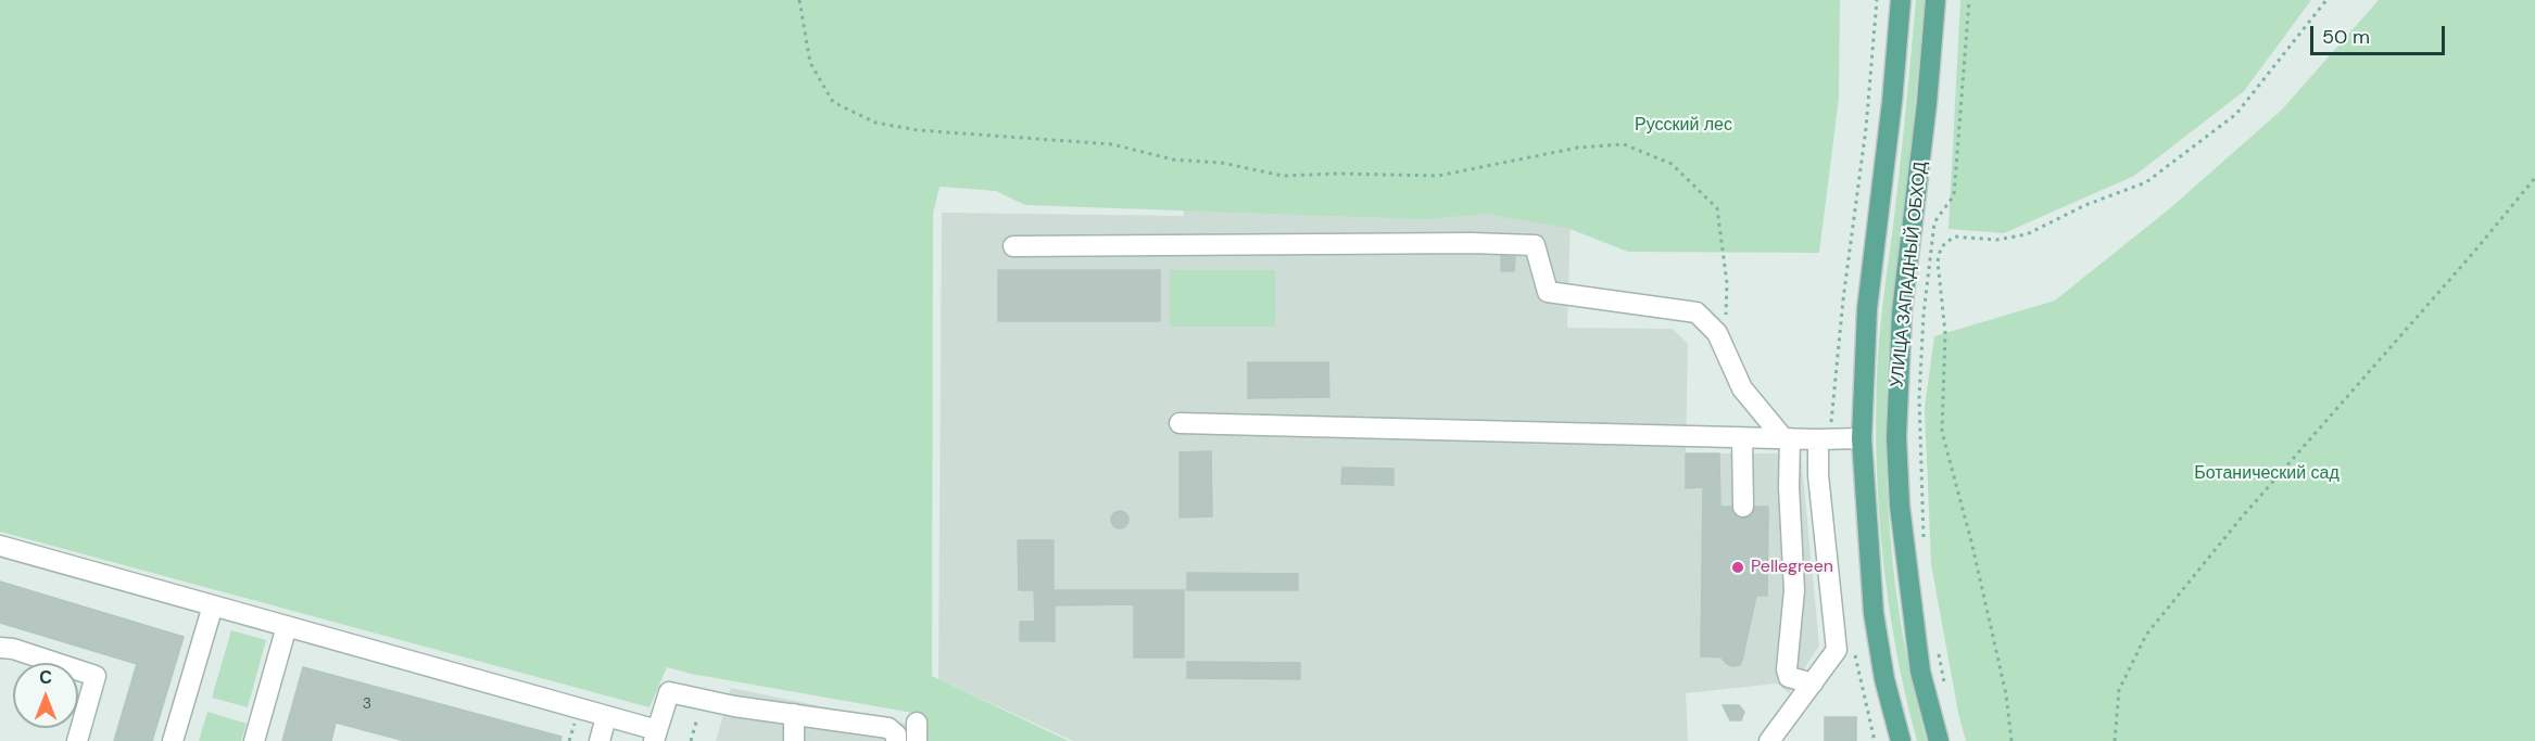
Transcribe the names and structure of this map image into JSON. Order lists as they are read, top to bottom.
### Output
{
  "streets": {
    "main road": ["УЛИЦА ЗАПАДНЫЙ ОБХОД"]
  },
  "parks": ["Русский лес", "Ботанический сад"],
  "places": ["Pellegreen"],
  "house_numbers": ["3"],
  "scale_bar": "50 m",
  "north": "top"
}
